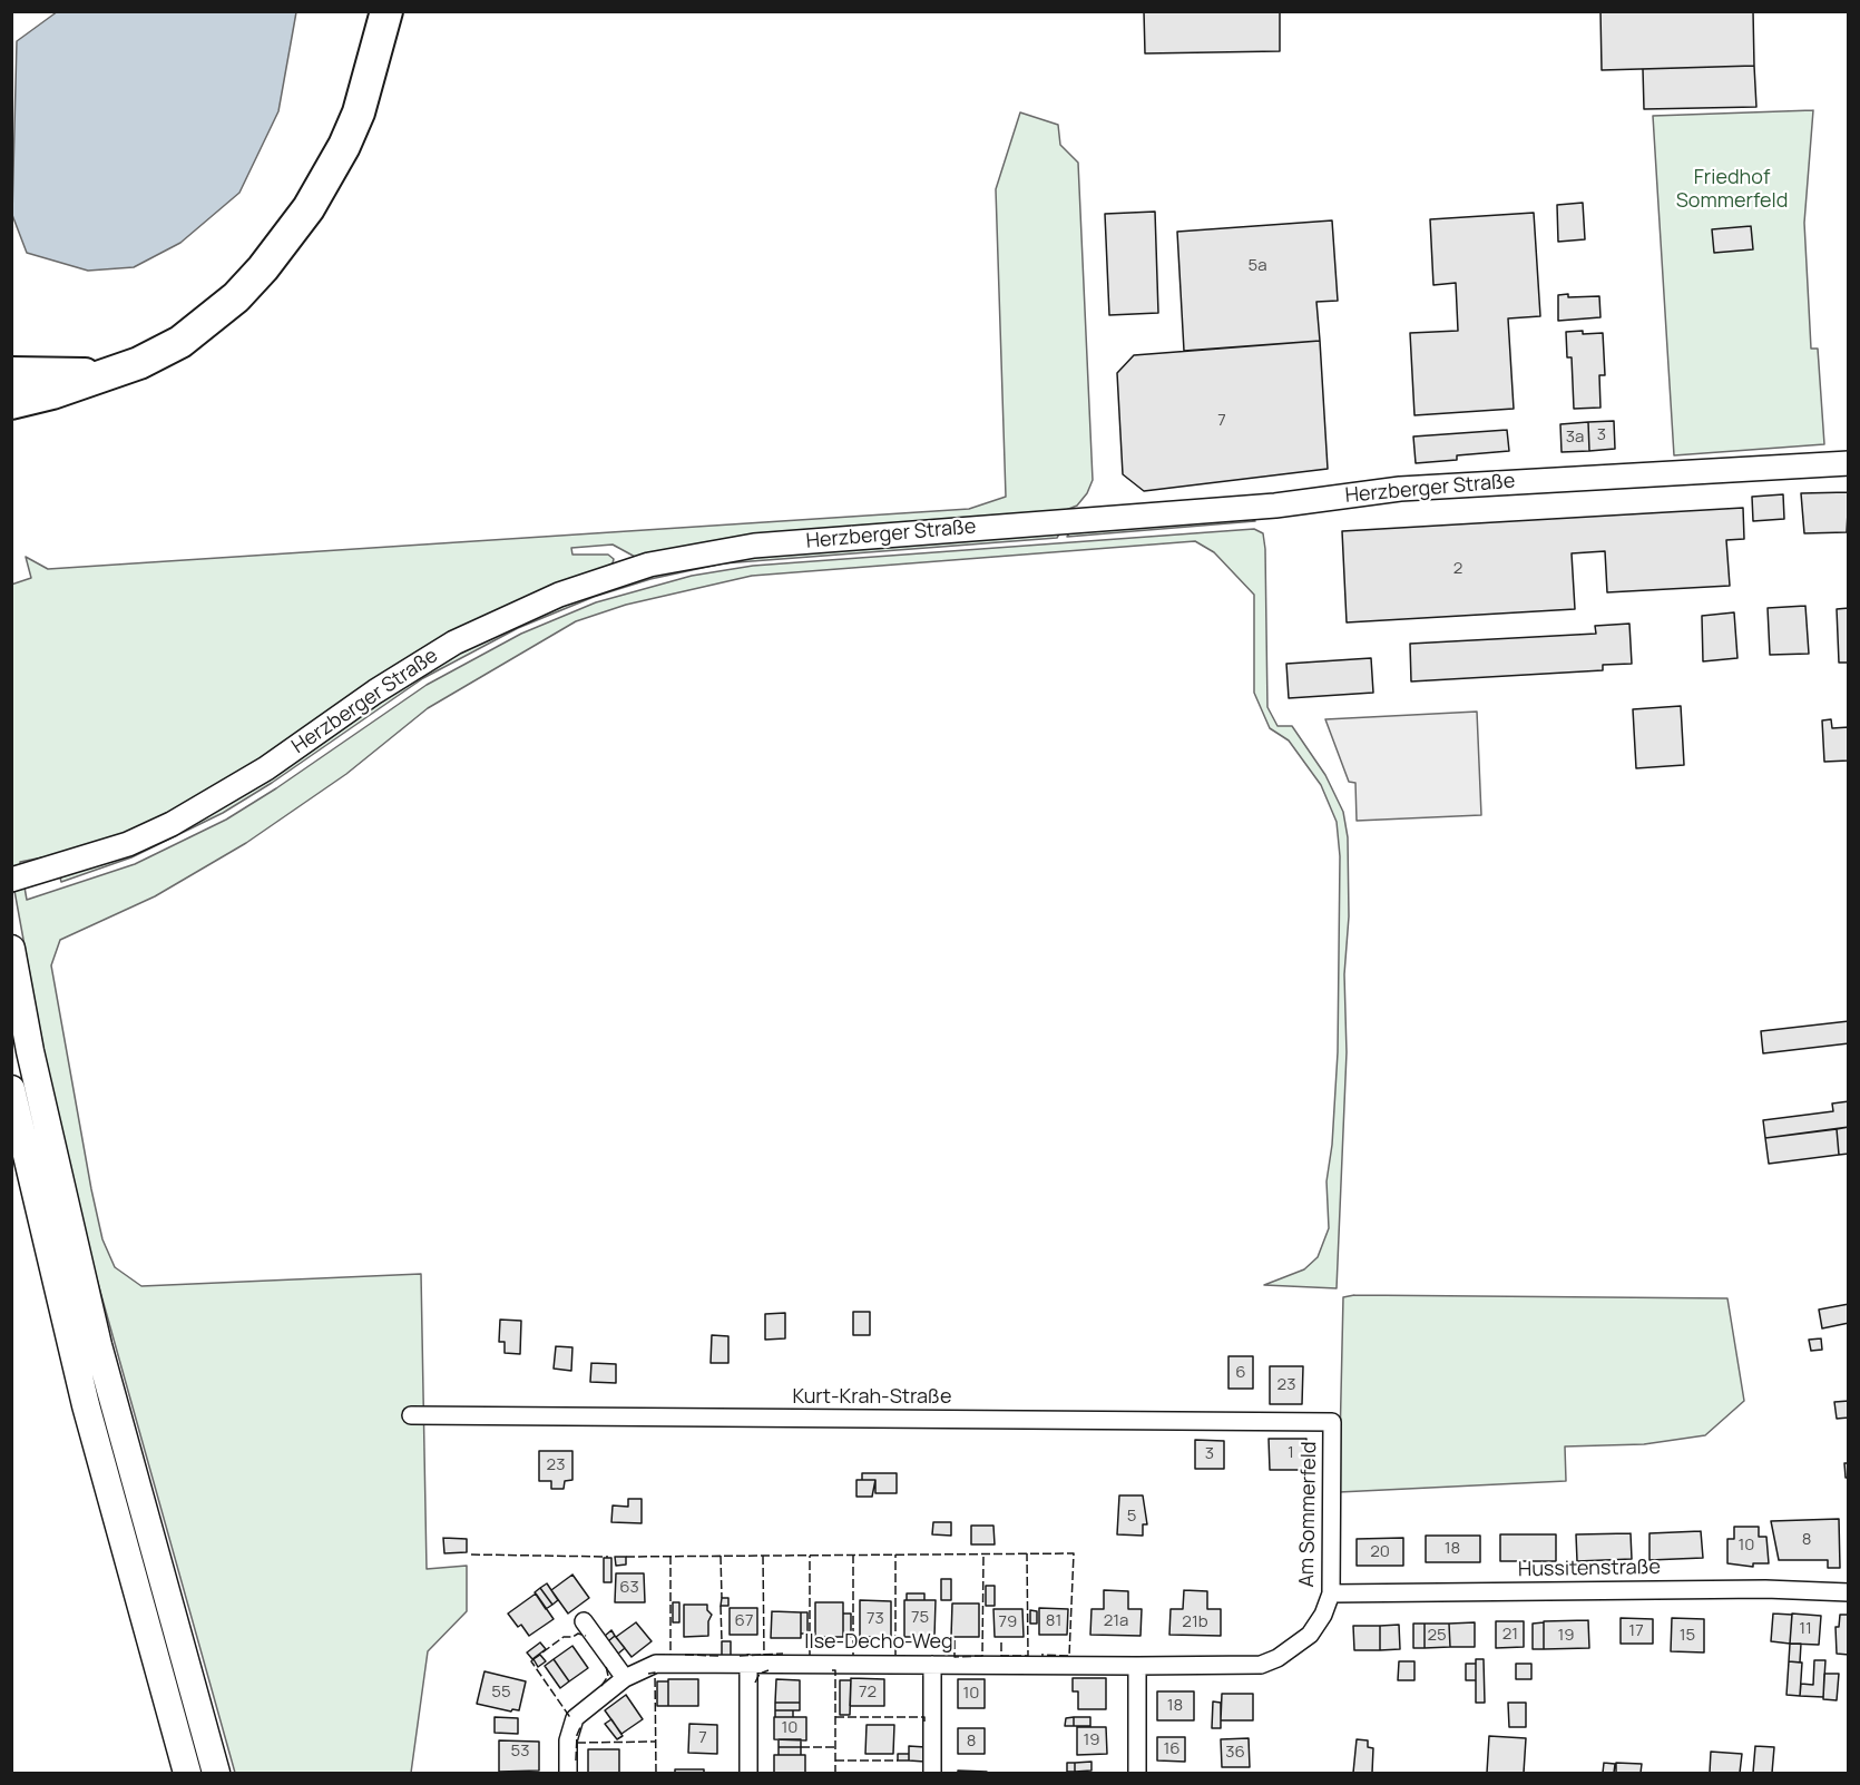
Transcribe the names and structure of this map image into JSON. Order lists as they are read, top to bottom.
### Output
{
  "streets": {
    "main road": ["Herzberger Straße"],
    "street": [
      "Kurt-Krah-Straße",
      "Am Sommerfeld",
      "Hussitenstraße",
      "Ilse-Decho-Weg"
    ]
  },
  "crossings": [
    ["Kurt-Krah-Straße", "Am Sommerfeld"],
    ["Am Sommerfeld", "Hussitenstraße"],
    ["Am Sommerfeld", "Ilse-Decho-Weg"]
  ],
  "parks": ["Friedhof Sommerfeld"],
  "house_numbers": [
    "5a",
    "7",
    "3",
    "3a",
    "2",
    "6",
    "23",
    "1",
    "3",
    "23",
    "5",
    "8",
    "10",
    "18",
    "20",
    "63",
    "75",
    "73",
    "67",
    "81",
    "21a",
    "79",
    "21b",
    "11",
    "17",
    "21",
    "25",
    "19",
    "15",
    "55",
    "72",
    "10",
    "18",
    "10",
    "7",
    "19",
    "8",
    "16",
    "53",
    "36"
  ]
}
